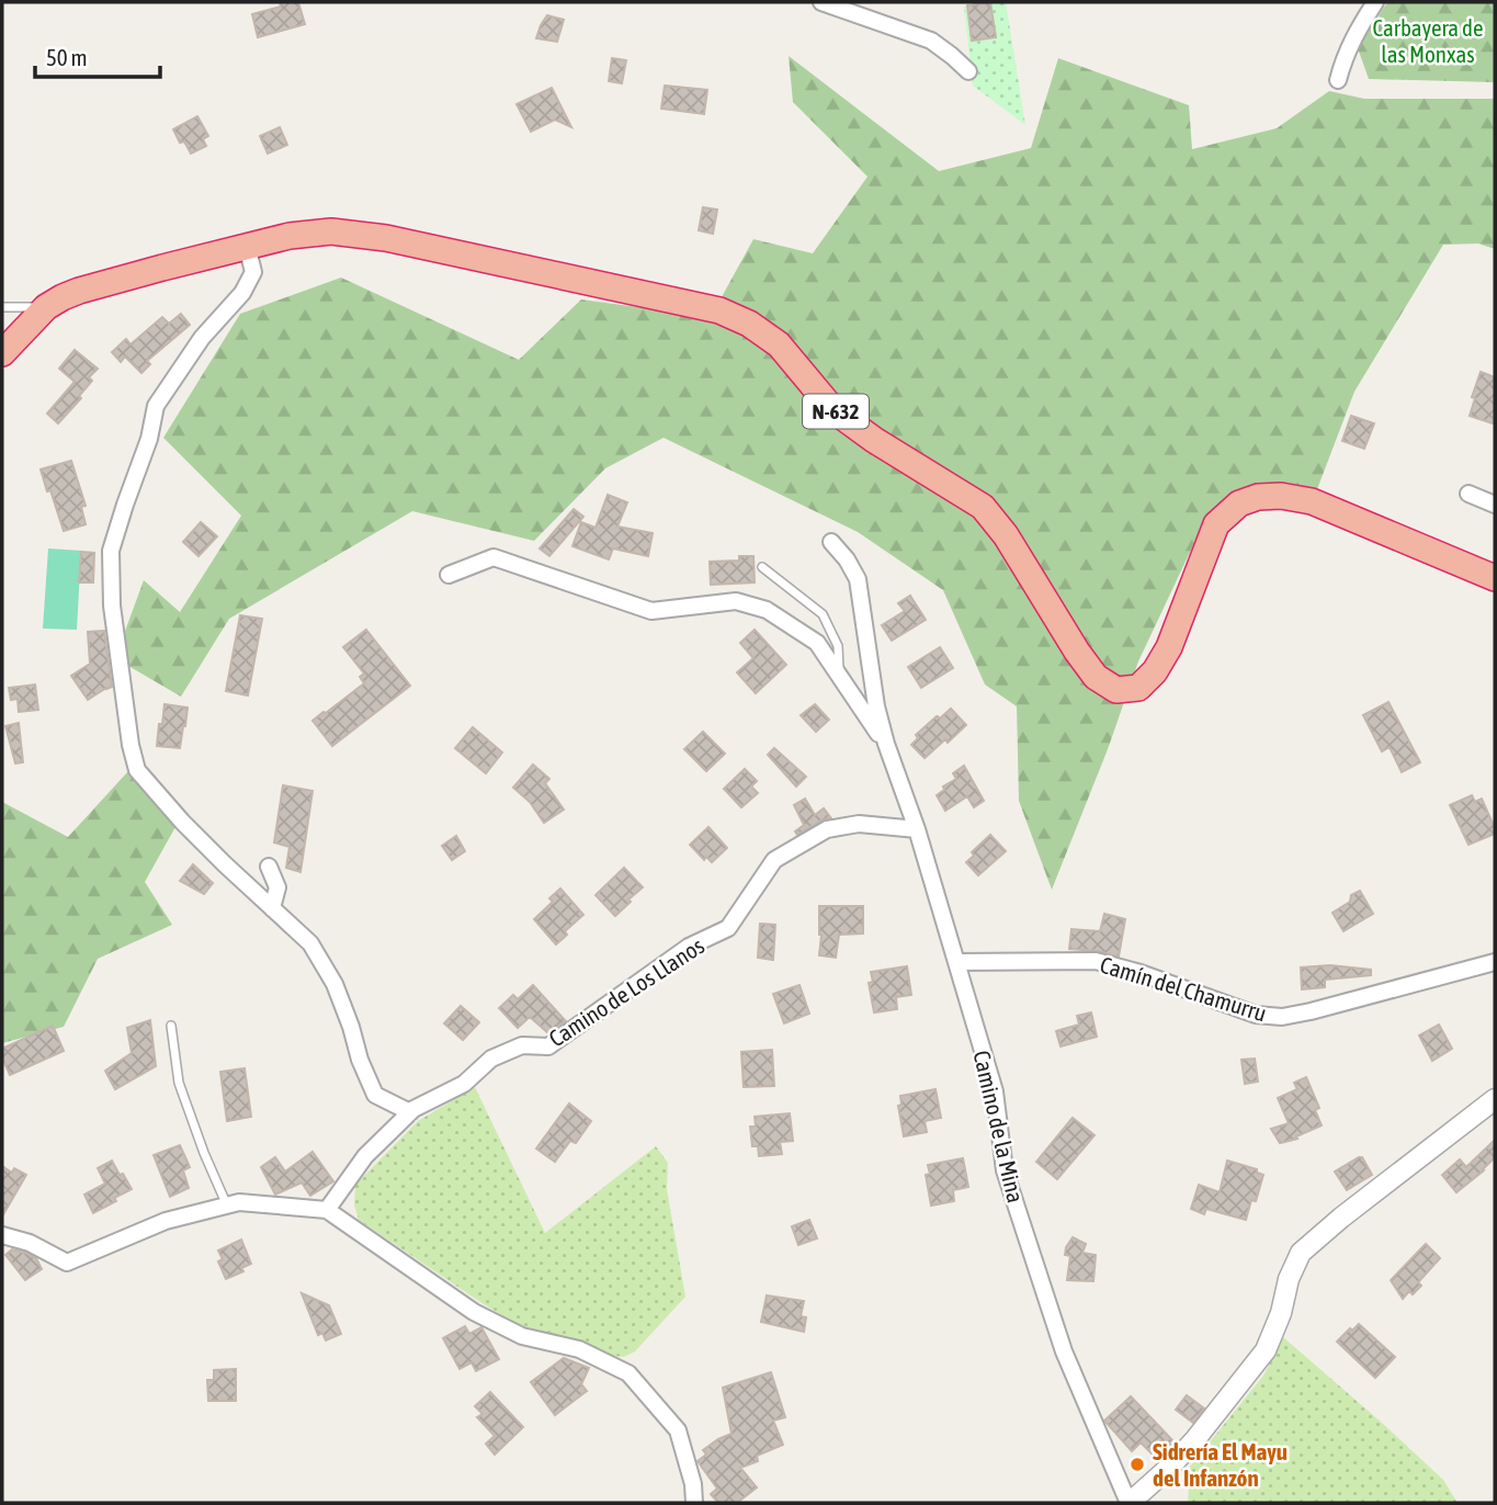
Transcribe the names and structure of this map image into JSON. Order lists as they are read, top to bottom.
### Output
{
  "streets": {
    "highway": ["N-632"],
    "street": ["Camín del Chamurru", "Camino de Los Llanos", "Camino de la Mina"]
  },
  "crossings": [
    ["Camín del Chamurru", "Camino de la Mina"],
    ["Camino de Los Llanos", "Camino de la Mina"]
  ],
  "parks": ["Carbayera de las Monxas"],
  "places": ["Sidrería El Mayu del Infanzón"],
  "scale_bar": "50 m"
}
